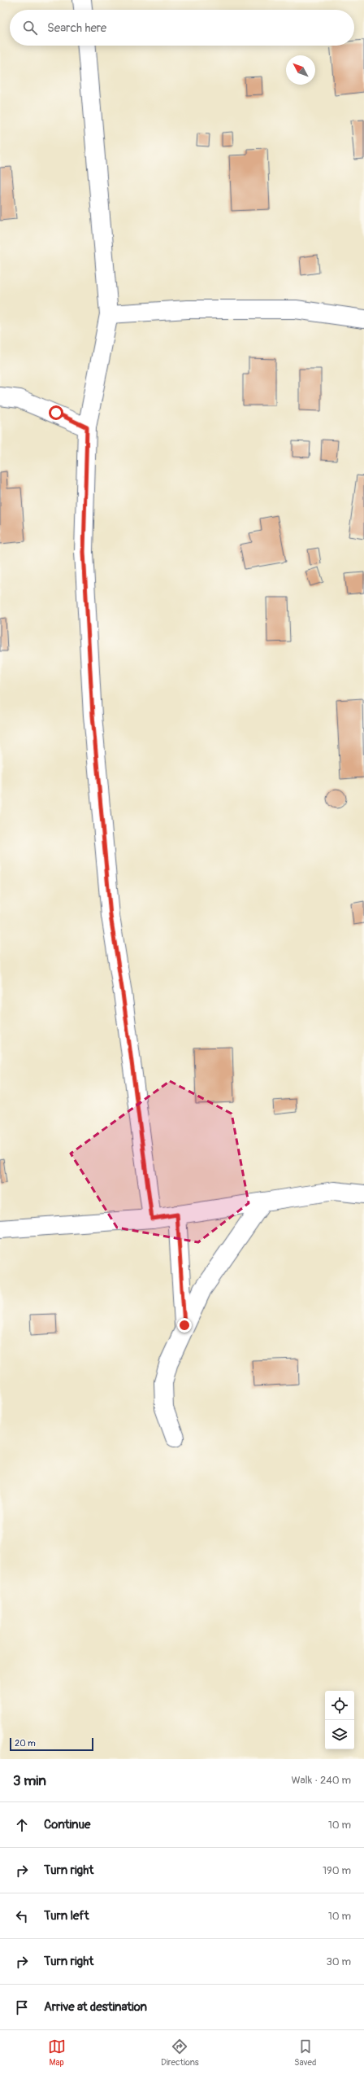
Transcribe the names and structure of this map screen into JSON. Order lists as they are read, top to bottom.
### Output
{
  "scale_bar": "20 m",
  "north": "top left",
  "page": {
    "search": "Search here",
    "scale": "20 m",
    "heading": ["3 min", "Walk · 240 m"],
    "list": [
      ["Continue", "10 m"],
      ["Turn right", "190 m"],
      ["Turn left", "10 m"],
      ["Turn right", "30 m"],
      "Arrive at destination"
    ],
    "nav": ["Map", "Directions", "Saved"]
  }
}
